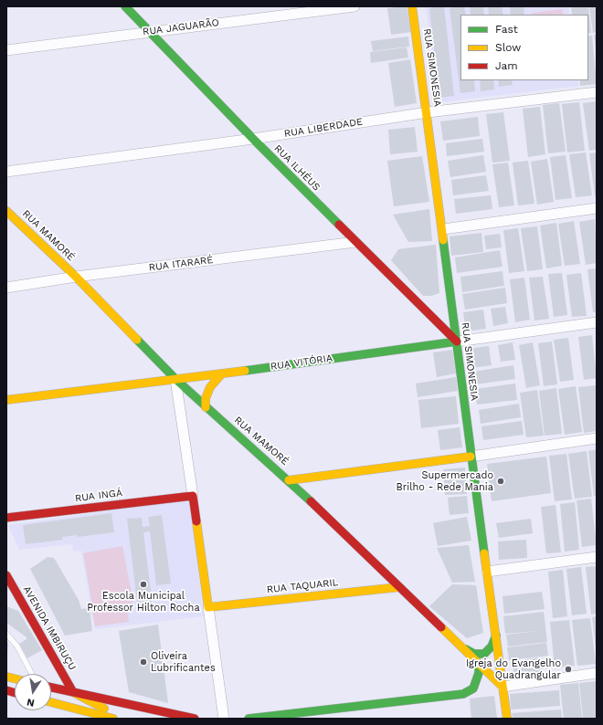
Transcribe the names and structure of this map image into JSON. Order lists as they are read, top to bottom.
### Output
{
  "streets": {
    "main road": [
      "RUA SIMONESIA",
      "RUA ILHÉUS",
      "RUA MAMORÉ",
      "RUA VITÓRIA",
      "RUA INGÁ",
      "RUA TAQUARIL",
      "AVENIDA IMBIRUÇU"
    ],
    "street": ["RUA JAGUARÃO", "RUA LIBERDADE", "RUA ITARARÉ"]
  },
  "crossings": [
    ["RUA JAGUARÃO", "RUA ILHÉUS"],
    ["RUA SIMONESIA", "RUA LIBERDADE"],
    ["RUA SIMONESIA", "RUA ILHÉUS"],
    ["RUA SIMONESIA", "RUA MAMORÉ"],
    ["RUA SIMONESIA", "RUA VITÓRIA"],
    ["RUA LIBERDADE", "RUA ILHÉUS"],
    ["RUA ILHÉUS", "RUA ITARARÉ"],
    ["RUA ILHÉUS", "RUA VITÓRIA"],
    ["RUA MAMORÉ", "RUA ITARARÉ"],
    ["RUA MAMORÉ", "RUA VITÓRIA"],
    ["RUA MAMORÉ", "RUA TAQUARIL"]
  ],
  "places": [
    "Supermercado Brilho - Rede Mania",
    "Escola Municipal Professor Hilton Rocha",
    "Oliveira Lubrificantes",
    "Igreja do Evangelho Quadrangular"
  ],
  "legend": ["Fast", "Slow", "Jam"],
  "north": "bottom"
}
